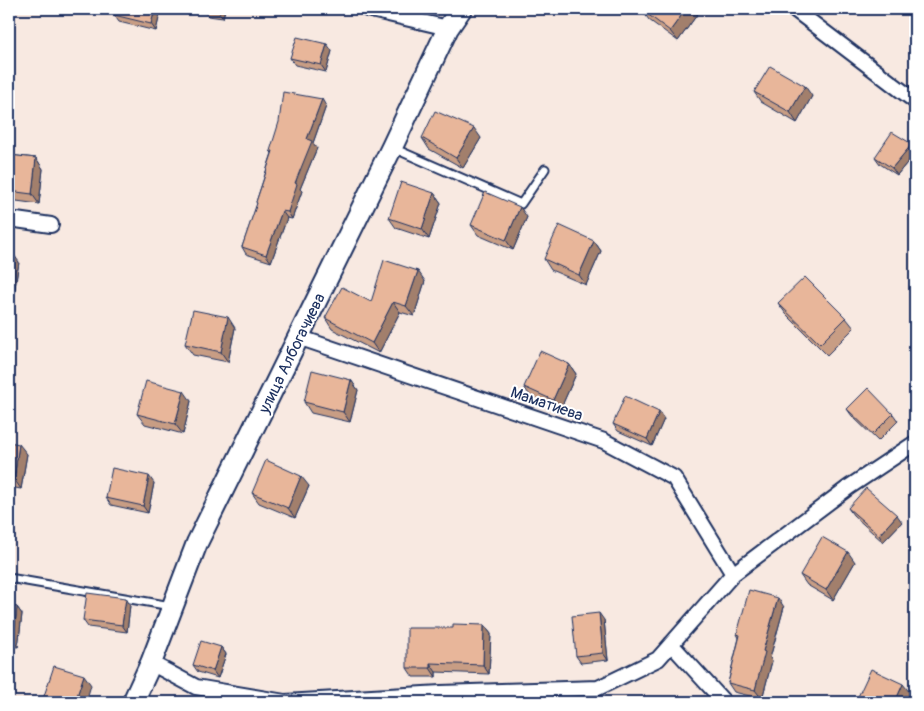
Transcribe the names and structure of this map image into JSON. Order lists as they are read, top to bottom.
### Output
{
  "streets": {
    "street": ["улица Албогачиева", "Маматиева"]
  },
  "crossings": [
    ["улица Албогачиева", "Маматиева"]
  ]
}
